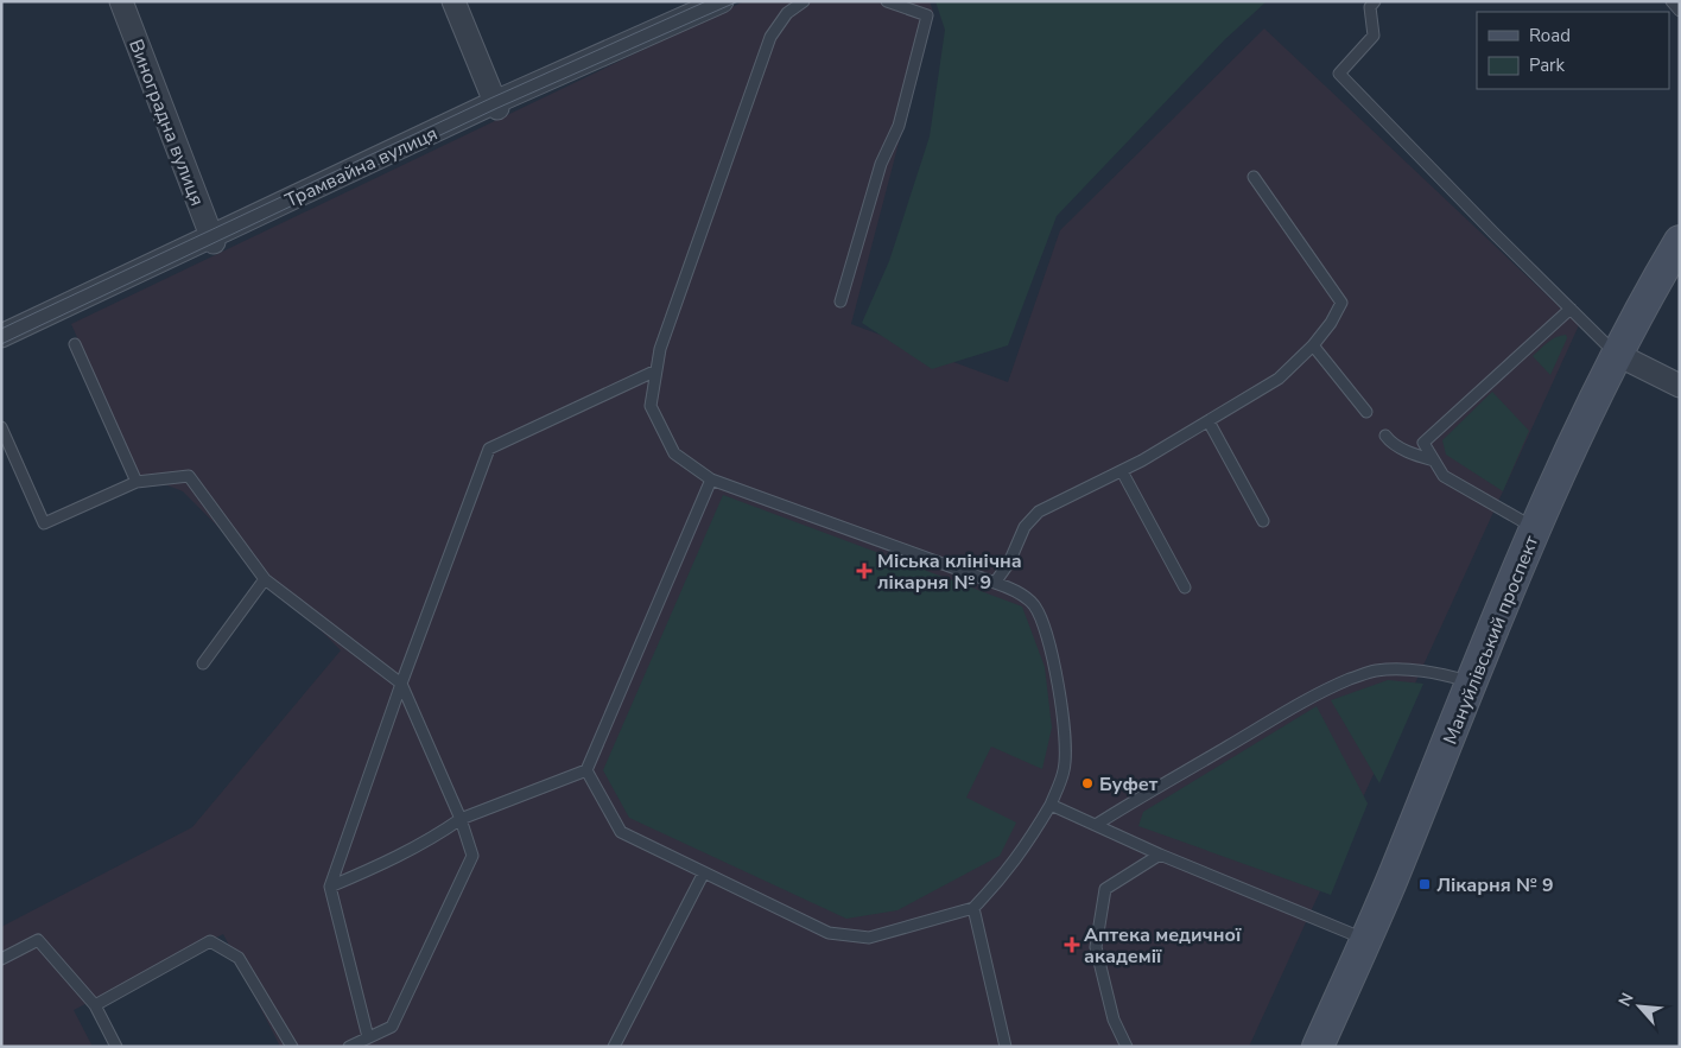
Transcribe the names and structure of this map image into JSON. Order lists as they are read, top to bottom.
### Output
{
  "streets": {
    "main road": ["Мануйлівський проспект"],
    "street": ["Виноградна вулиця", "Трамвайна вулиця"]
  },
  "crossings": [
    ["Виноградна вулиця", "Трамвайна вулиця"]
  ],
  "places": {
    "health": ["Міська клінічна лікарня № 9", "Аптека медичної академії"],
    "other": ["Буфет"],
    "transit": ["Лікарня № 9"]
  },
  "legend": ["Road", "Park"],
  "north": "top left"
}
